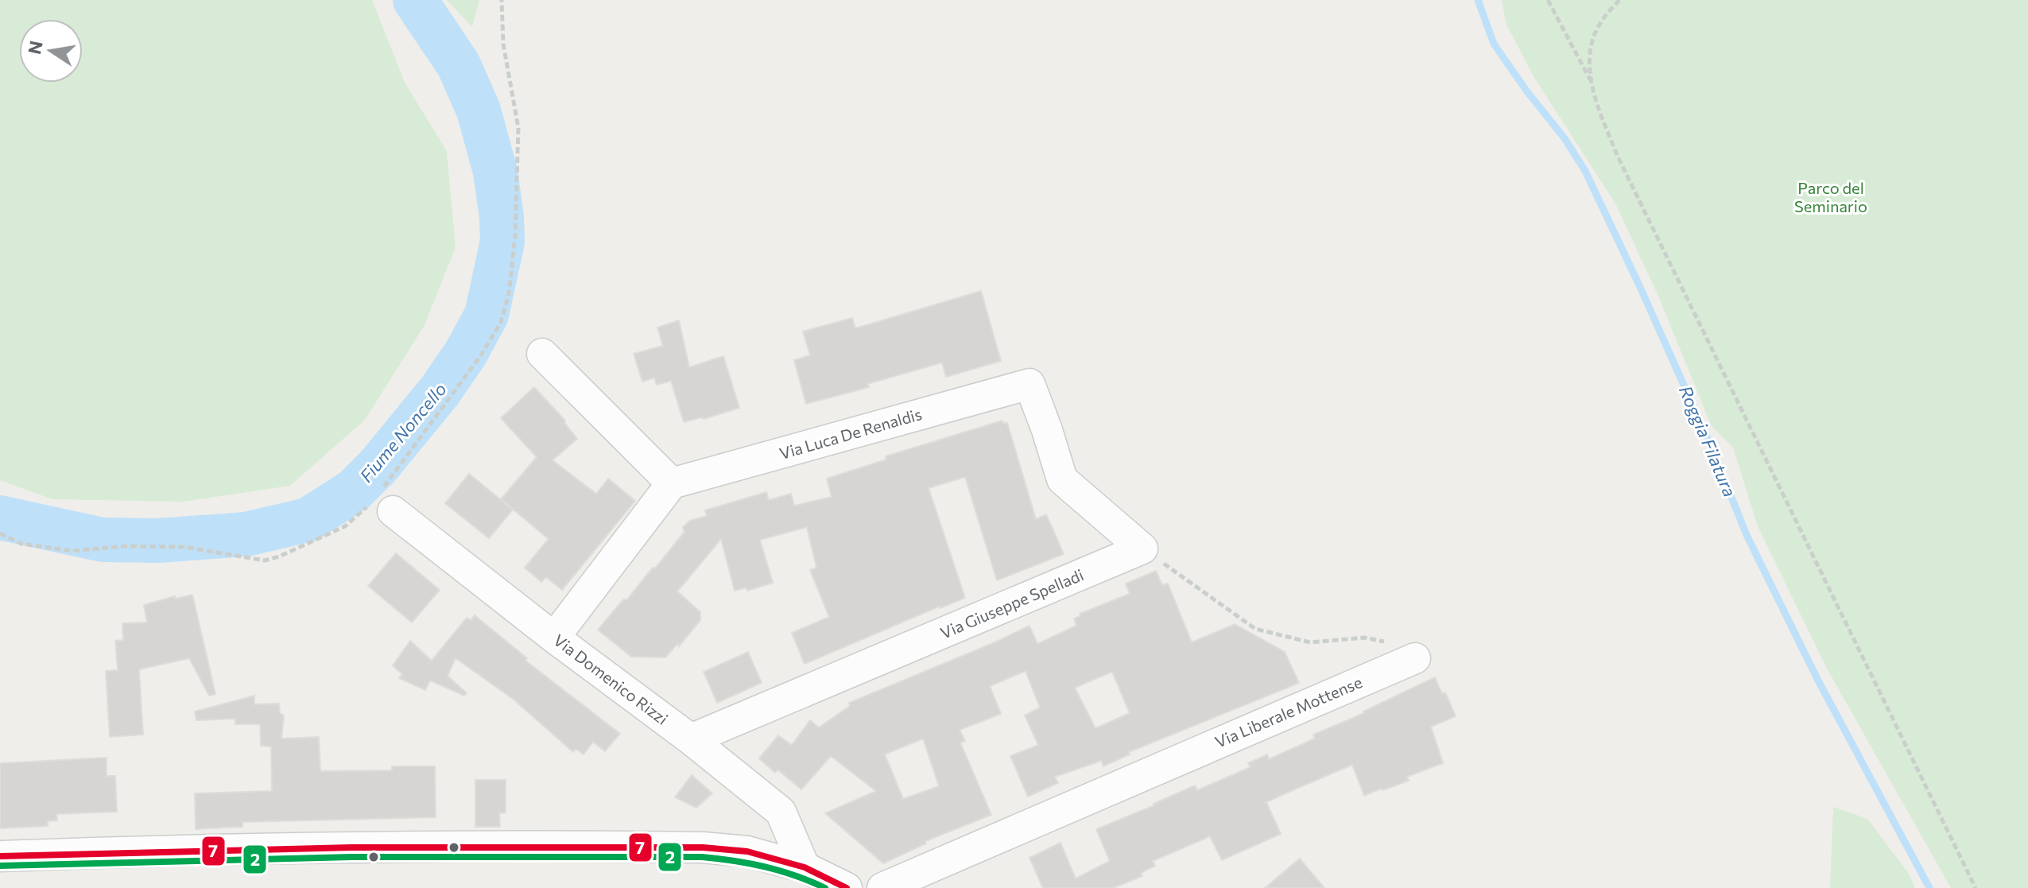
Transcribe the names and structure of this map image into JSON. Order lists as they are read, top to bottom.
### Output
{
  "streets": {
    "street": [
      "Via Luca De Renaldis",
      "Via Giuseppe Spelladi",
      "Via Domenico Rizzi",
      "Via Liberale Mottense"
    ]
  },
  "crossings": [
    ["Via Luca De Renaldis", "Via Giuseppe Spelladi"],
    ["Via Giuseppe Spelladi", "Via Domenico Rizzi"]
  ],
  "water": ["Fiume Noncello", "Roggia Filatura"],
  "parks": ["Parco del Seminario"],
  "lines": ["transit line 7", "transit line 2"],
  "north": "left"
}
